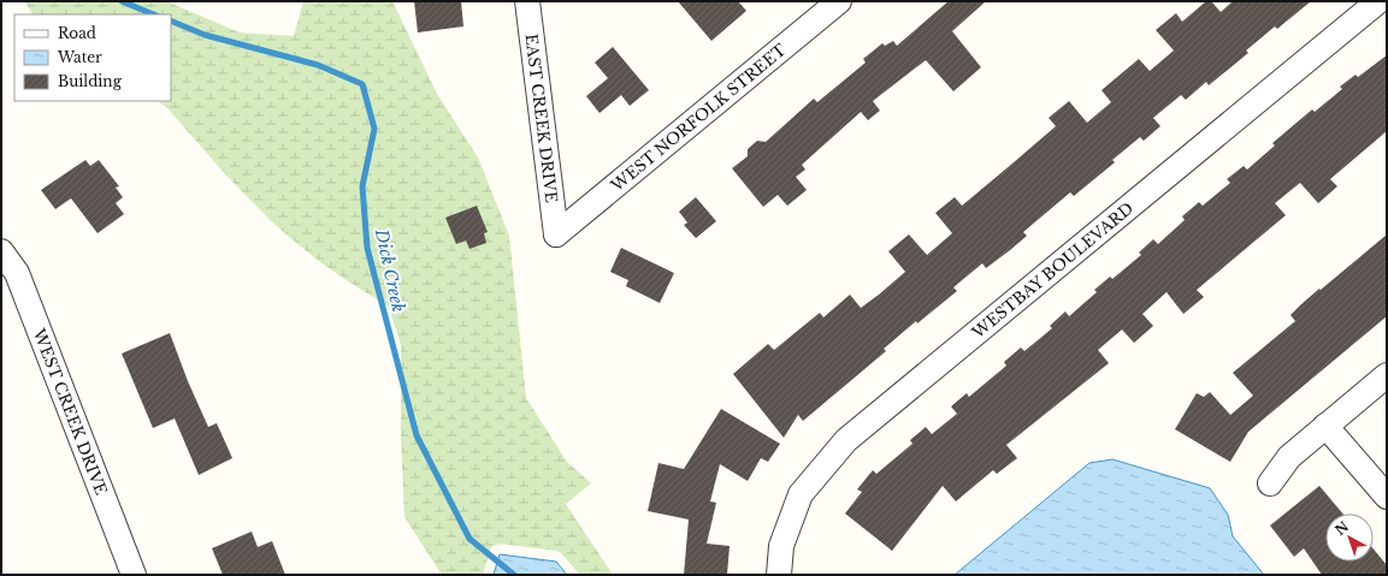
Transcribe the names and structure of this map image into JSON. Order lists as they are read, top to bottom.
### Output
{
  "streets": {
    "street": [
      "EAST CREEK DRIVE",
      "WEST NORFOLK STREET",
      "WESTBAY BOULEVARD",
      "WEST CREEK DRIVE"
    ]
  },
  "crossings": [
    ["EAST CREEK DRIVE", "WEST NORFOLK STREET"]
  ],
  "water": ["Dick Creek"],
  "legend": ["Road", "Water", "Building"],
  "north": "top left"
}
